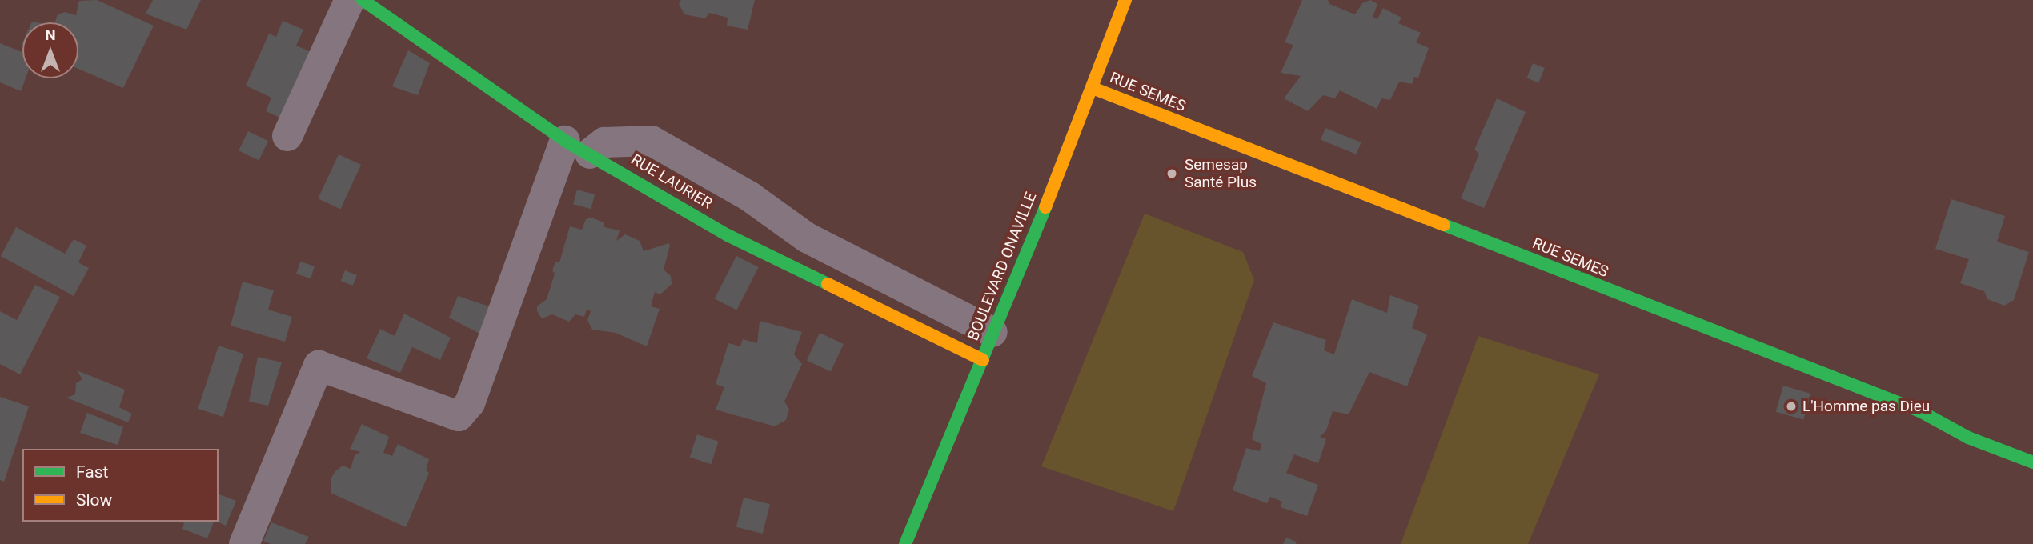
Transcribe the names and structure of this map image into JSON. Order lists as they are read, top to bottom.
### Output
{
  "streets": {
    "street": ["RUE SEMES", "RUE LAURIER", "BOULEVARD ONAVILLE"]
  },
  "crossings": [
    ["RUE SEMES", "BOULEVARD ONAVILLE"],
    ["RUE LAURIER", "BOULEVARD ONAVILLE"]
  ],
  "places": ["Semesap Santé Plus", "L'Homme pas Dieu"],
  "legend": ["Fast", "Slow"],
  "north": "top"
}
